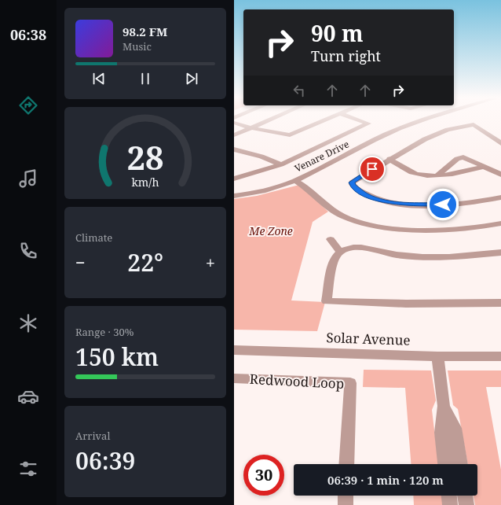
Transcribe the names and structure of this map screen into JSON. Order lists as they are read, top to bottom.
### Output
{
  "streets": {
    "street": ["Venare Drive", "Solar Avenue", "Redwood Loop"]
  },
  "parks": ["Me Zone"],
  "page": {
    "tabs": "06:38",
    "turn": ["90 m", "Turn right"],
    "song": ["98.2 FM", "Music"],
    "tile": [
      "Climate",
      ["Range · 30%", "150 km"],
      ["Arrival", "06:39"]
    ],
    "heat": ["−", "22°", "+"],
    "limit": "30",
    "trip": "06:39 · 1 min · 120 m",
    "gauge": ["28", "km/h"]
  }
}
